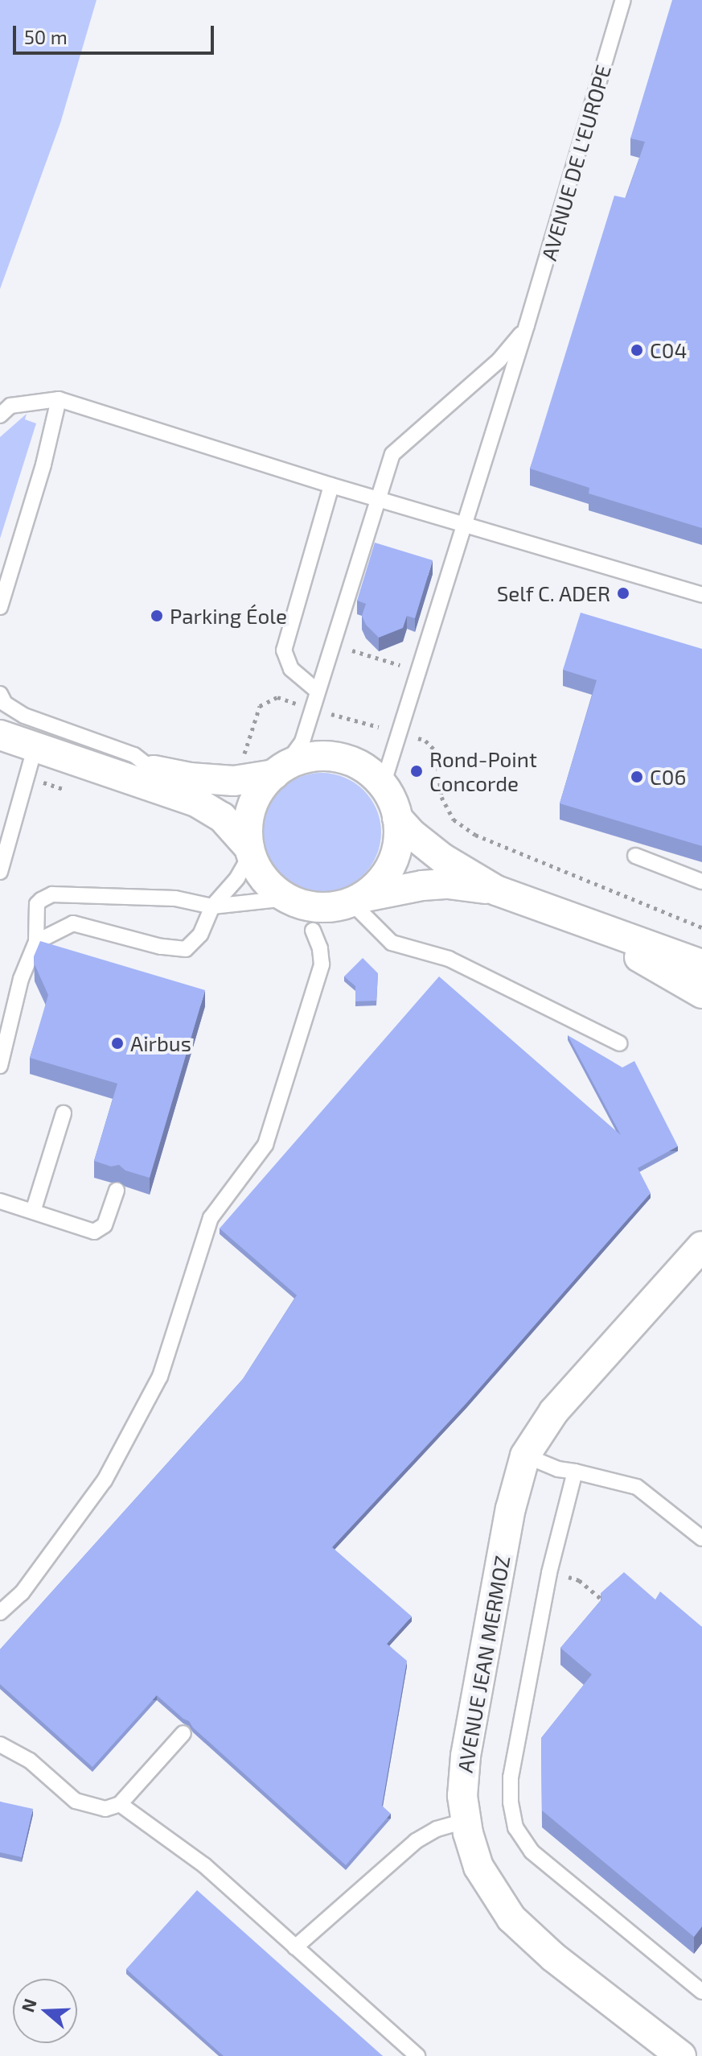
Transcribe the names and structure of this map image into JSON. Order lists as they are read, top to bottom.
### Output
{
  "streets": {
    "street": ["AVENUE JEAN MERMOZ"],
    "lane": ["AVENUE DE L'EUROPE"]
  },
  "places": [
    "C04",
    "Self C. ADER",
    "Parking Éole",
    "Rond-Point Concorde",
    "C06",
    "Airbus"
  ],
  "scale_bar": "50 m",
  "north": "left"
}
